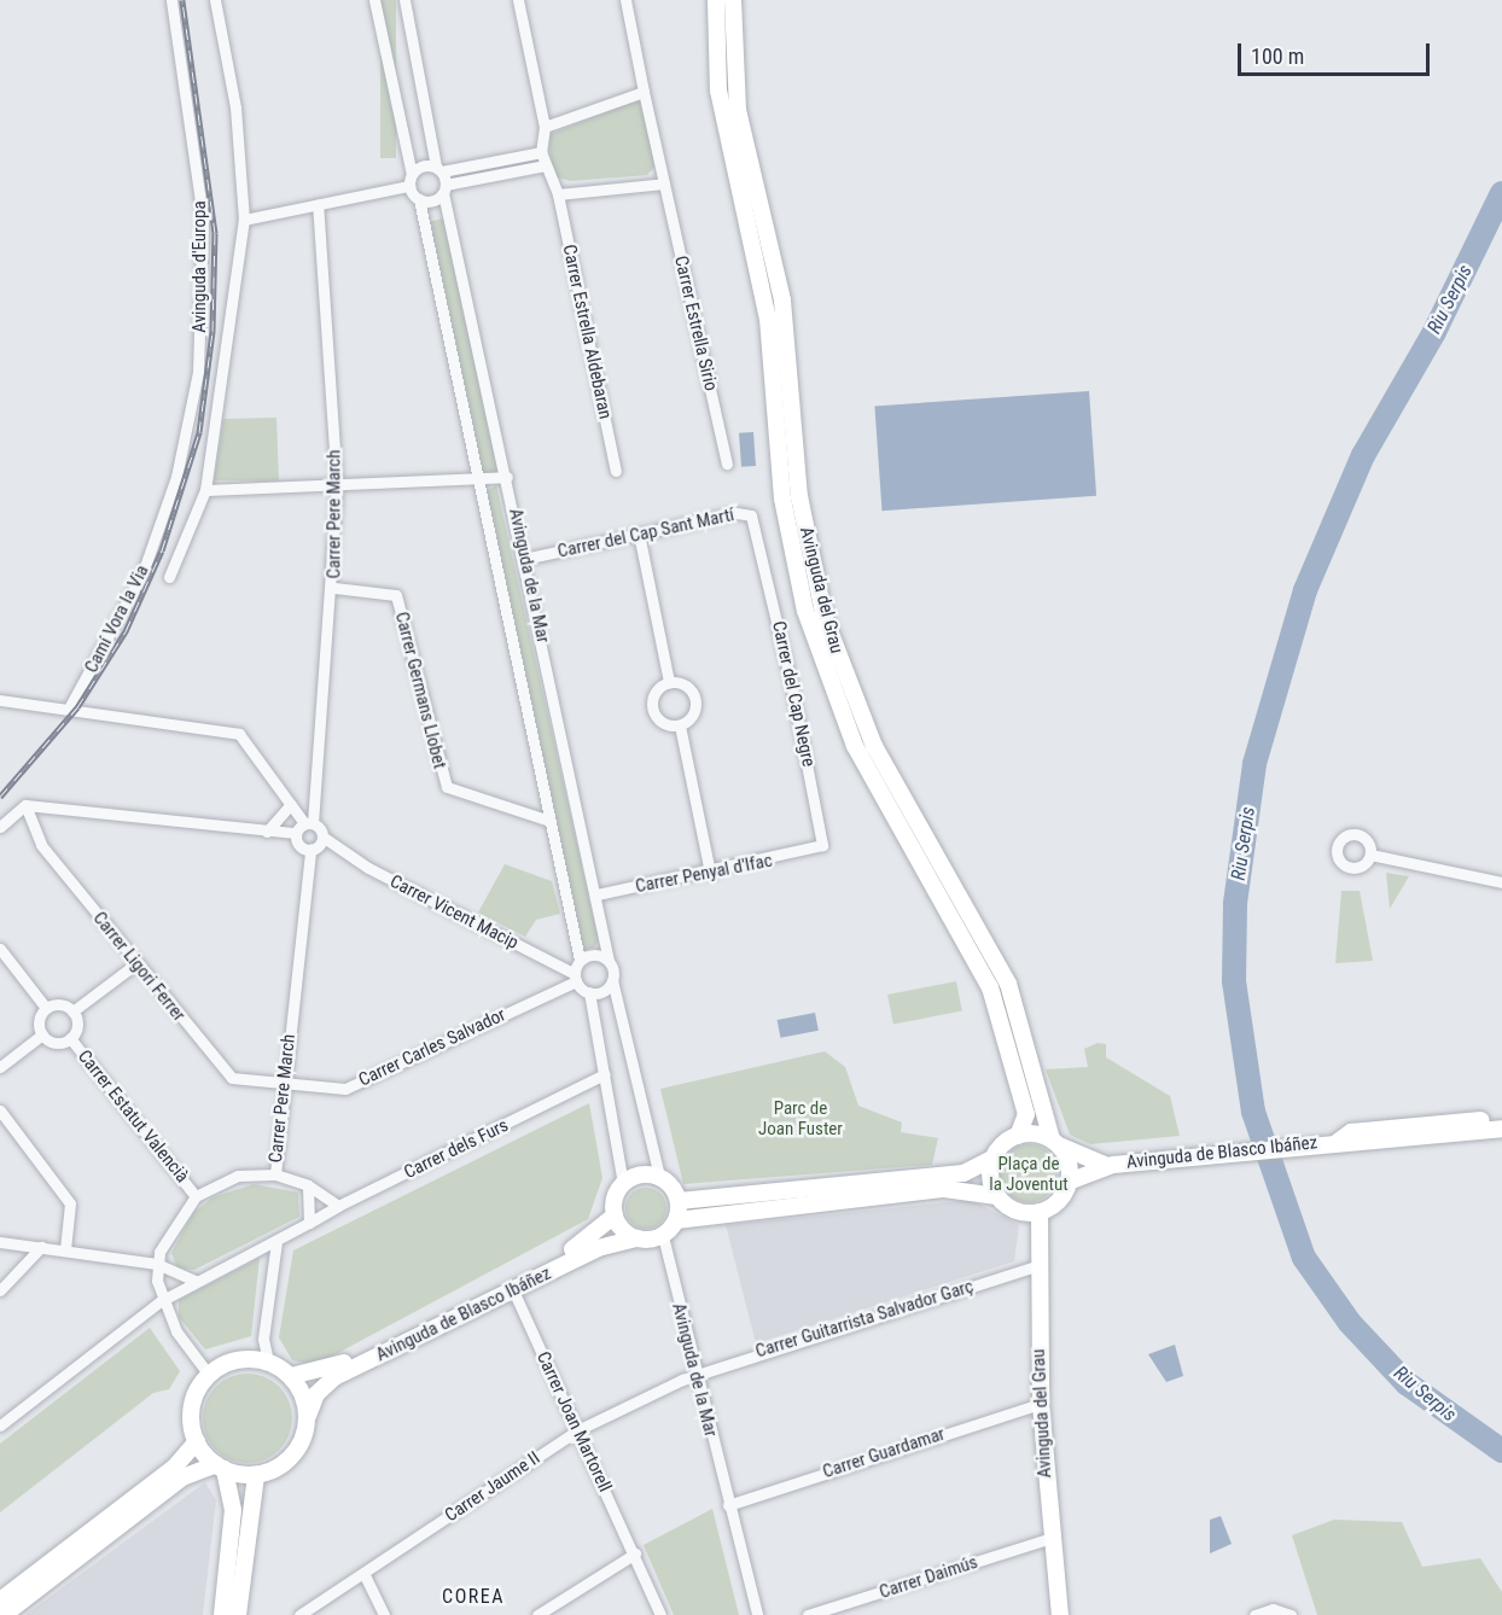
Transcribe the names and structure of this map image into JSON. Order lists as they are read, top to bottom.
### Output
{
  "streets": {
    "main road": ["Avinguda del Grau", "Avinguda de Blasco Ibáñez"],
    "street": [
      "Avinguda d'Europa",
      "Carrer Estrella Sirio",
      "Carrer Estrella Aldebaran",
      "Carrer Pere March",
      "Carrer del Cap Sant Martí",
      "Avinguda de la Mar",
      "Camí Vora la Via",
      "Carrer Germans Llobet",
      "Carrer del Cap Negre",
      "Carrer Penyal d'Ifac",
      "Carrer Vicent Macip",
      "Carrer Ligori Ferrer",
      "Carrer Carles Salvador",
      "Carrer Estatut Valencià",
      "Carrer dels Furs",
      "Carrer Guitarrista Salvador Garç",
      "Carrer Joan Martorell",
      "Carrer Guardamar",
      "Carrer Jaume II",
      "Carrer Daimús"
    ]
  },
  "crossings": [
    ["Avinguda d'Europa", "Camí Vora la Via"],
    ["Carrer Pere March", "Carrer Germans Llobet"],
    ["Carrer Pere March", "Carrer Vicent Macip"],
    ["Carrer Pere March", "Carrer Ligori Ferrer"],
    ["Carrer Pere March", "Carrer Carles Salvador"],
    ["Carrer del Cap Sant Martí", "Avinguda de la Mar"],
    ["Carrer del Cap Sant Martí", "Carrer del Cap Negre"],
    ["Avinguda de la Mar", "Carrer Germans Llobet"],
    ["Avinguda de la Mar", "Carrer Penyal d'Ifac"],
    ["Avinguda de la Mar", "Carrer Vicent Macip"],
    ["Avinguda de la Mar", "Carrer Carles Salvador"],
    ["Avinguda de la Mar", "Avinguda de Blasco Ibáñez"],
    ["Avinguda de la Mar", "Carrer Guitarrista Salvador Garç"],
    ["Avinguda de la Mar", "Carrer Guardamar"],
    ["Avinguda de la Mar", "Carrer Jaume II"],
    ["Avinguda del Grau", "Avinguda de Blasco Ibáñez"],
    ["Avinguda del Grau", "Carrer Guitarrista Salvador Garç"],
    ["Avinguda del Grau", "Carrer Guardamar"],
    ["Avinguda del Grau", "Carrer Daimús"],
    ["Carrer del Cap Negre", "Carrer Penyal d'Ifac"],
    ["Carrer Vicent Macip", "Carrer Carles Salvador"],
    ["Carrer Ligori Ferrer", "Carrer Carles Salvador"],
    ["Avinguda de Blasco Ibáñez", "Carrer Joan Martorell"],
    ["Carrer Guitarrista Salvador Garç", "Carrer Jaume II"],
    ["Carrer Joan Martorell", "Carrer Jaume II"]
  ],
  "districts": ["COREA"],
  "water": ["Riu Serpis"],
  "parks": ["Parc de Joan Fuster", "Plaça de la Joventut"],
  "scale_bar": "100 m"
}
